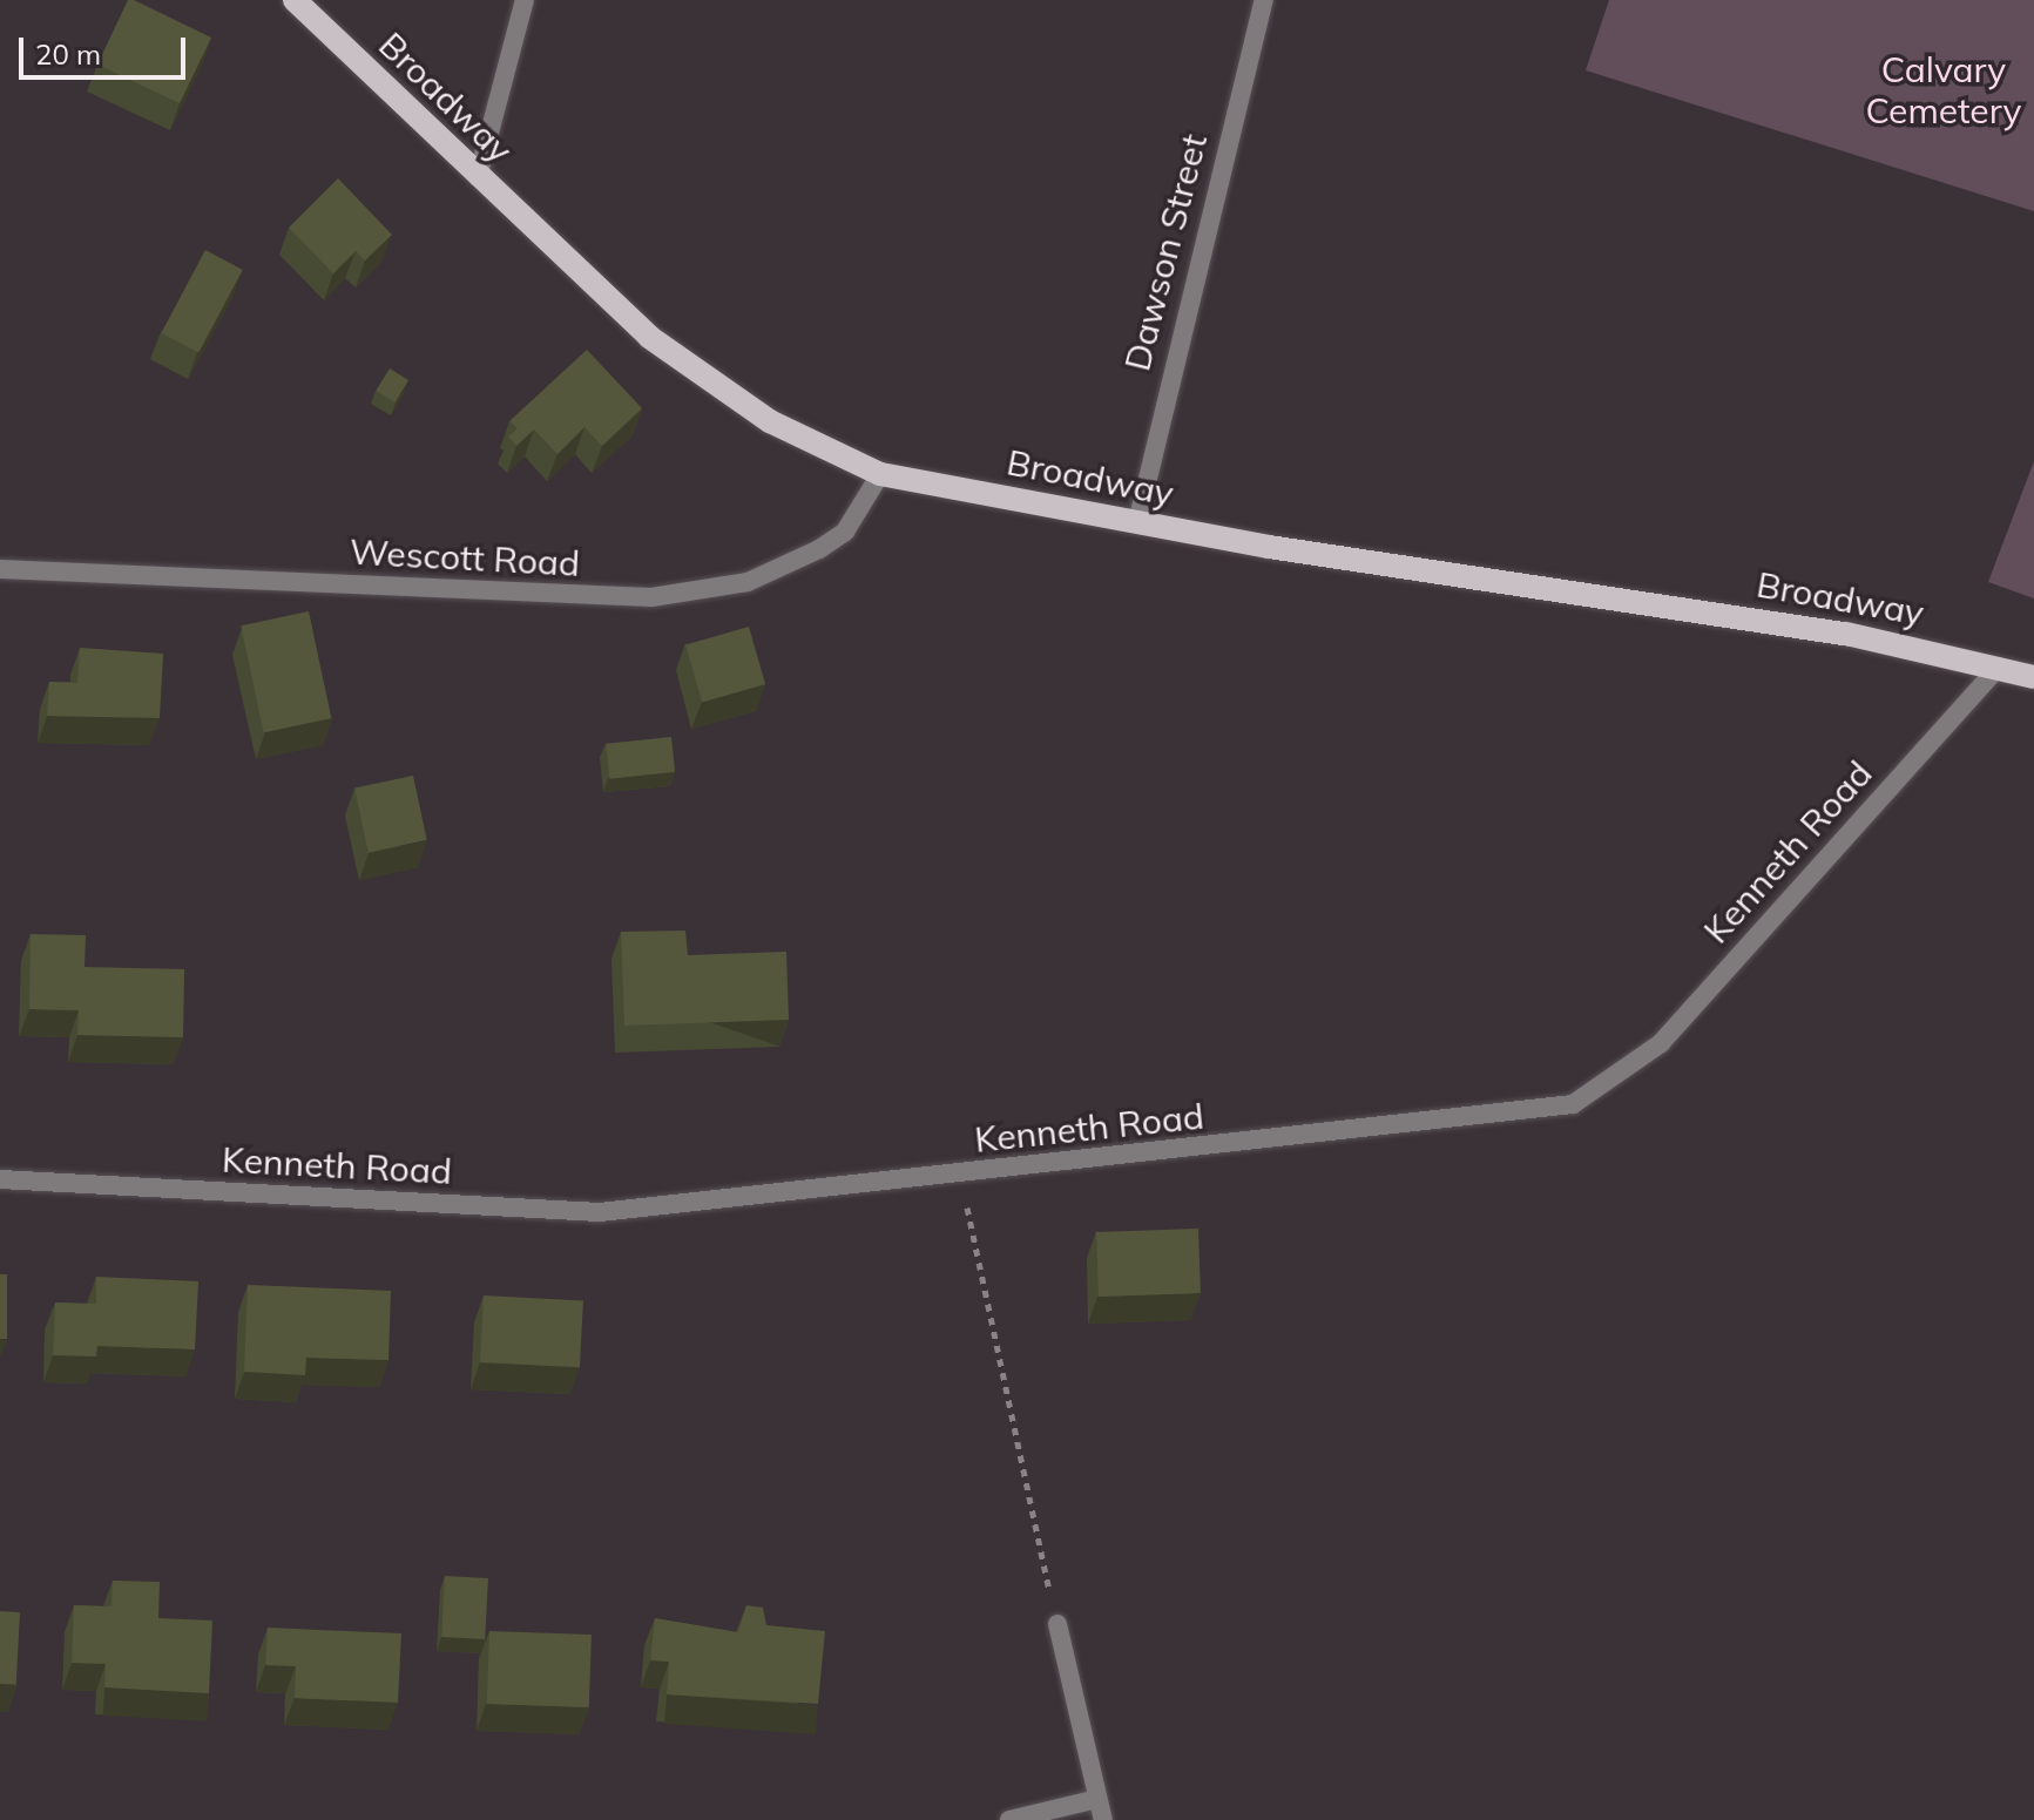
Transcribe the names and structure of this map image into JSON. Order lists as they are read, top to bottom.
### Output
{
  "streets": {
    "main road": ["Broadway"],
    "street": ["Dawson Street", "Wescott Road", "Kenneth Road"]
  },
  "crossings": [
    ["Broadway", "Dawson Street"],
    ["Broadway", "Wescott Road"],
    ["Broadway", "Kenneth Road"]
  ],
  "parks": ["Calvary Cemetery"],
  "scale_bar": "20 m"
}
